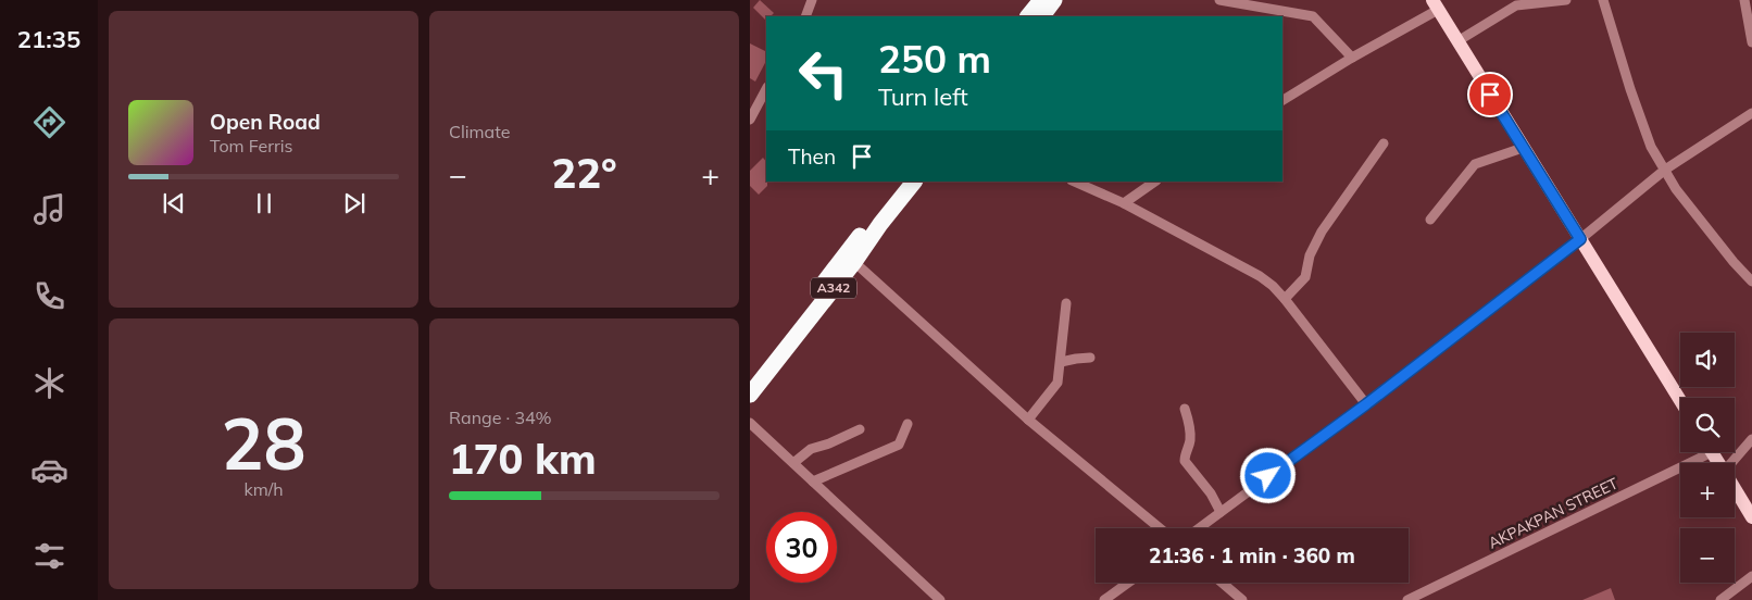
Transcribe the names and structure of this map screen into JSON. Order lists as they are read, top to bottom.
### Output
{
  "streets": {
    "highway": ["A342"],
    "street": ["AKPAKPAN STREET"]
  },
  "page": {
    "tabs": "21:35",
    "tile": [
      "Climate",
      ["28", "km/h"],
      ["Range · 34%", "170 km"]
    ],
    "turn": ["250 m", "Turn left"],
    "song": ["Open Road", "Tom Ferris"],
    "then": "Then",
    "heat": ["−", "22°", "+"],
    "map_buttons": ["+", "−"],
    "limit": "30",
    "trip": "21:36 · 1 min · 360 m"
  }
}
